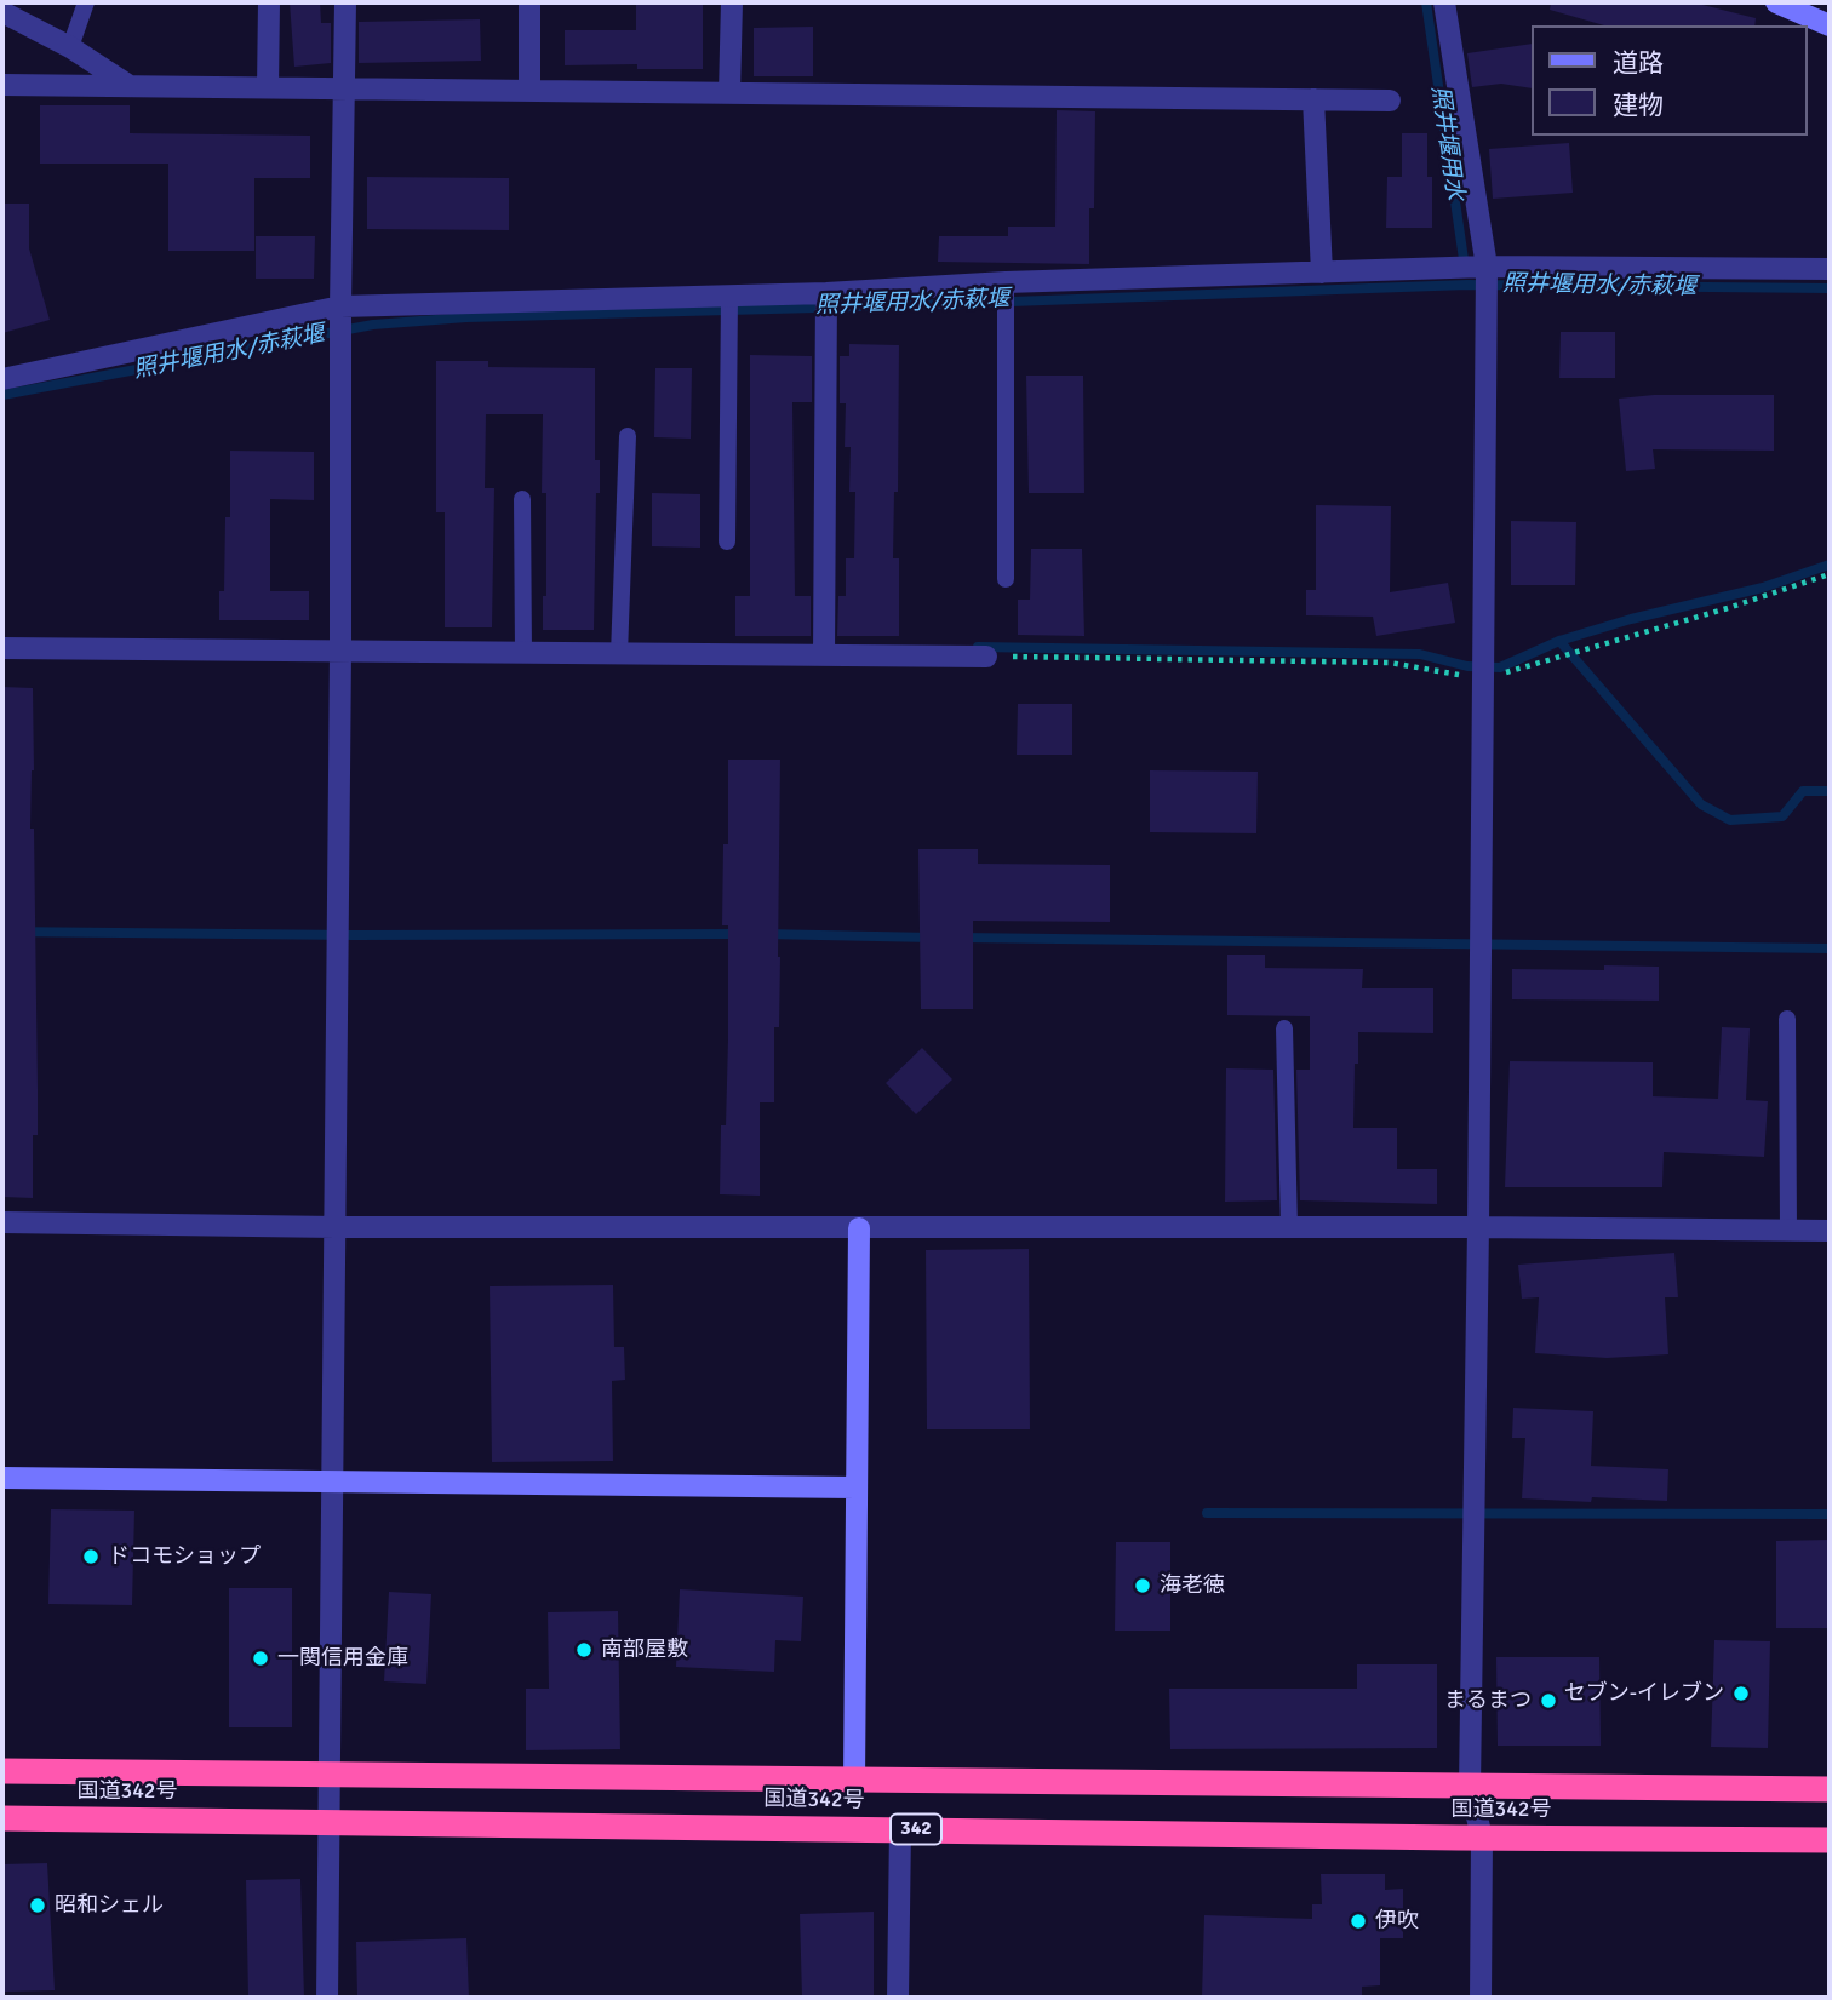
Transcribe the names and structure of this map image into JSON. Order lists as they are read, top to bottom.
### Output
{
  "streets": {
    "highway": ["国道342号", "342"]
  },
  "water": ["照井堰用水", "照井堰用水/赤萩堰"],
  "places": [
    "ドコモショップ",
    "海老徳",
    "南部屋敷",
    "一関信用金庫",
    "セブン-イレブン",
    "まるまつ",
    "昭和シェル",
    "伊吹"
  ],
  "legend": ["道路", "建物"]
}
